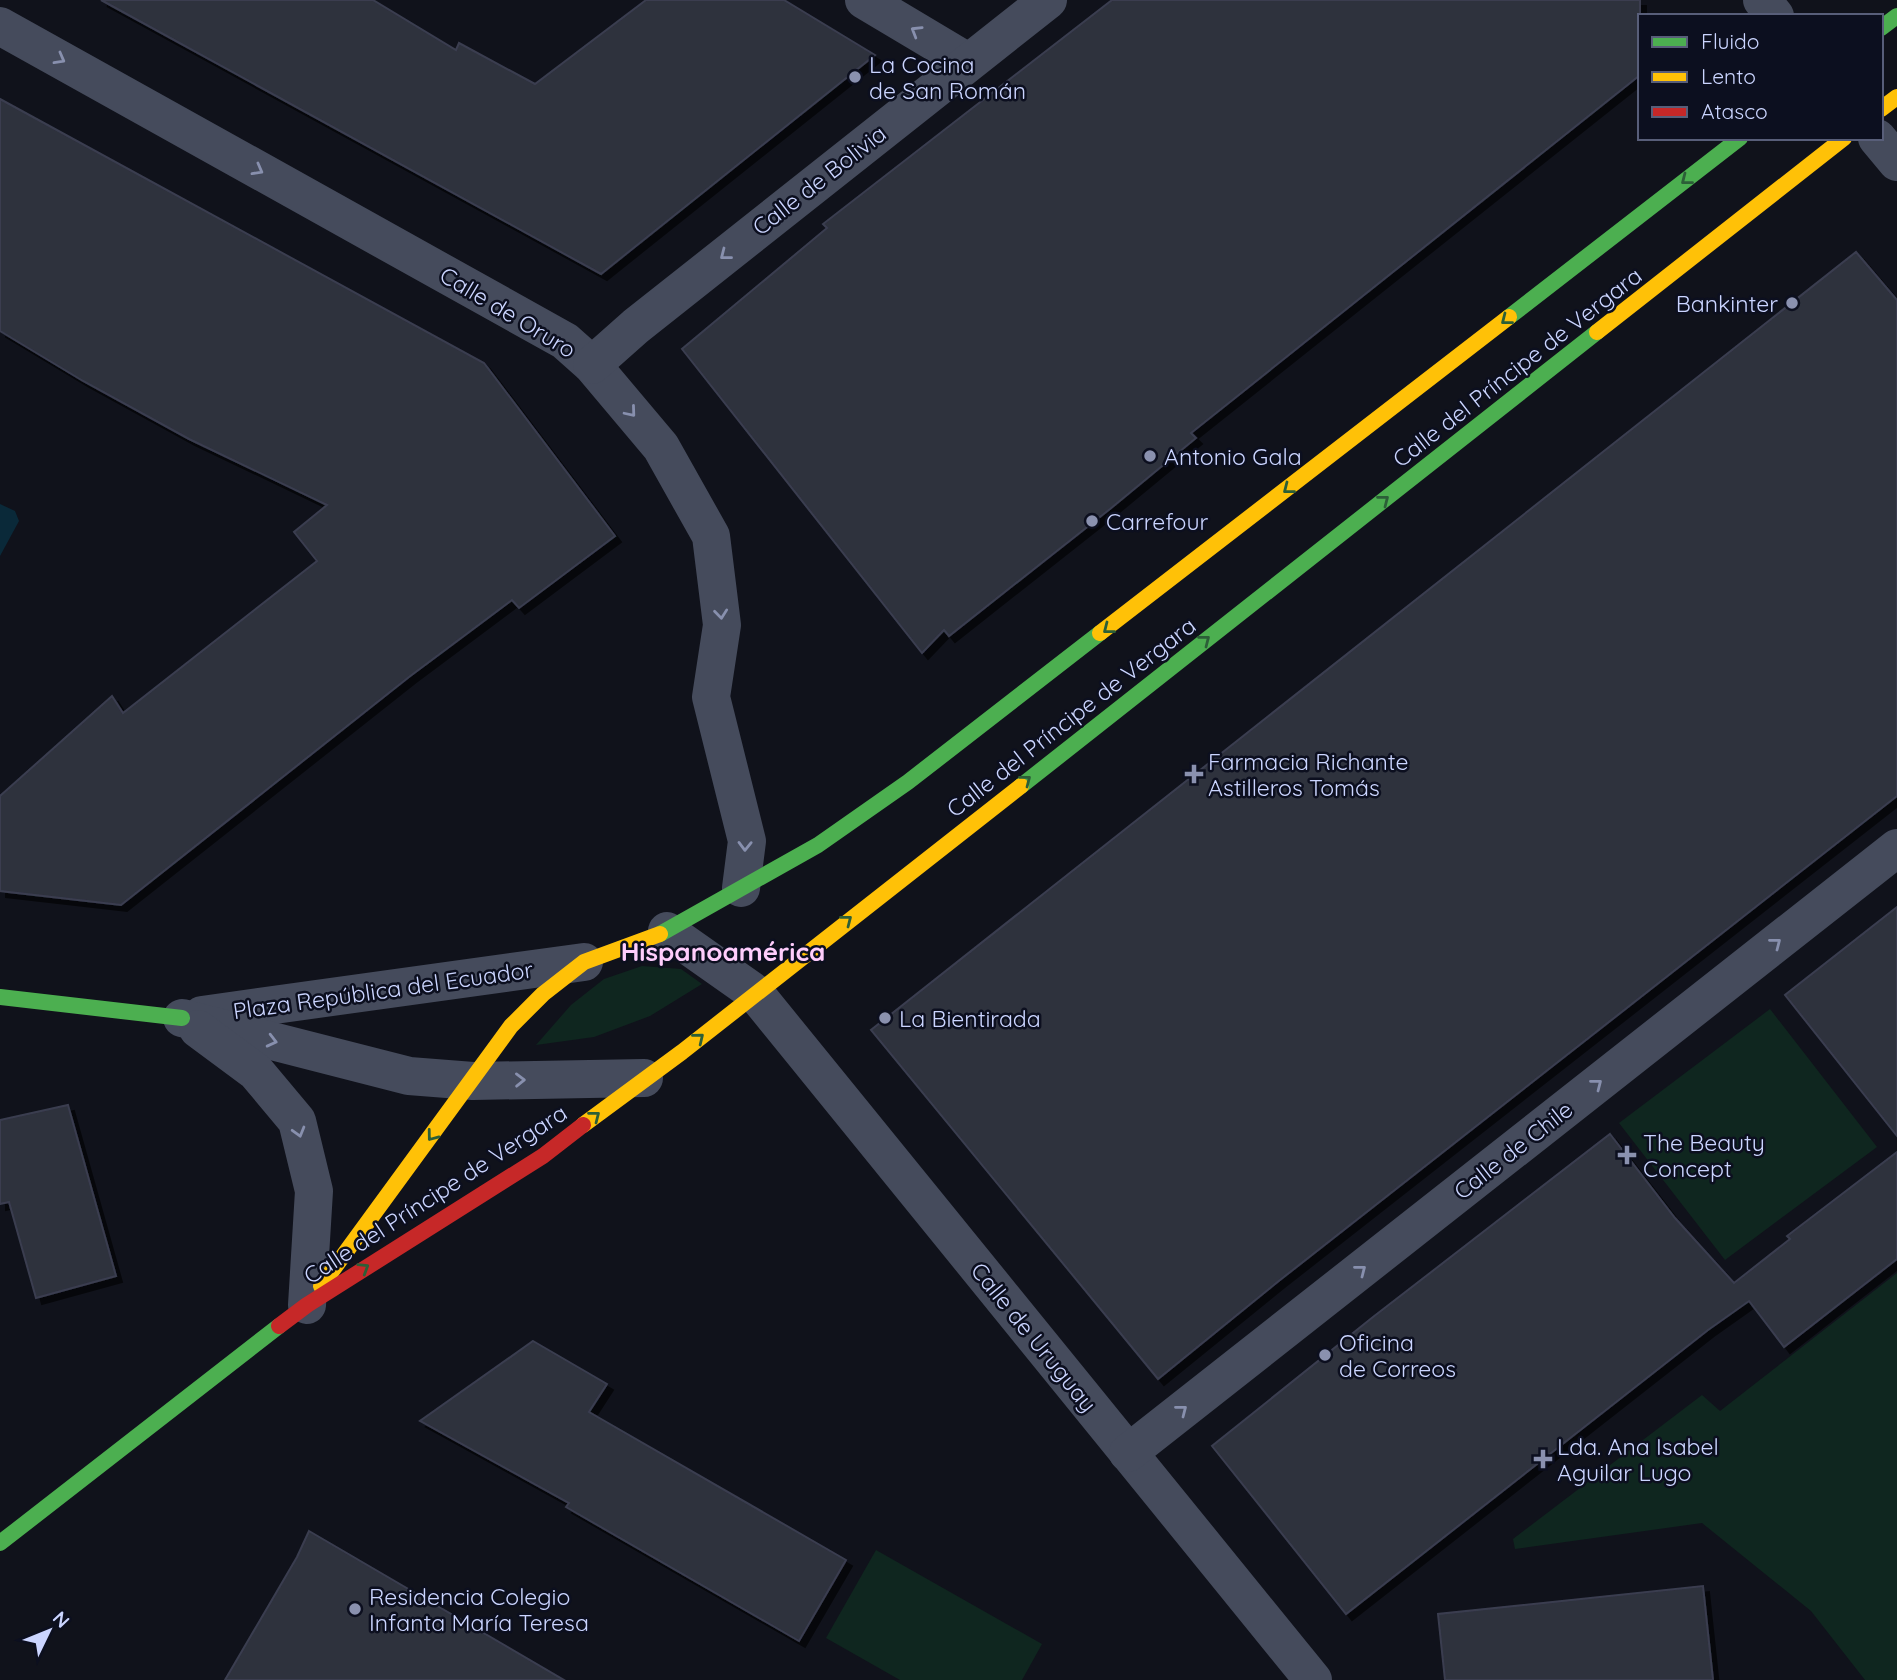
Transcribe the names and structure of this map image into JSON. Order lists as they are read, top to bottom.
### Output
{
  "streets": {
    "main road": ["Calle del Príncipe de Vergara"],
    "street": [
      "Calle de Bolivia",
      "Calle de Oruro",
      "Plaza República del Ecuador",
      "Calle de Chile",
      "Calle de Uruguay"
    ]
  },
  "crossings": [
    ["Calle de Bolivia", "Calle de Oruro"],
    ["Calle de Oruro", "Calle del Príncipe de Vergara"],
    ["Calle del Príncipe de Vergara", "Plaza República del Ecuador"],
    ["Calle del Príncipe de Vergara", "Calle de Uruguay"],
    ["Calle de Chile", "Calle de Uruguay"]
  ],
  "one_way": [
    "Calle de Bolivia",
    "Calle de Oruro",
    "Plaza República del Ecuador",
    "Calle de Chile"
  ],
  "districts": ["Hispanoamérica"],
  "places": {
    "other": [
      "La Cocina de San Román",
      "Bankinter",
      "Antonio Gala",
      "Carrefour",
      "La Bientirada",
      "Oficina de Correos",
      "Residencia Colegio Infanta María Teresa"
    ],
    "health": ["Farmacia Richante Astilleros Tomás", "The Beauty Concept", "Lda. Ana Isabel Aguilar Lugo"]
  },
  "legend": ["Fluido", "Lento", "Atasco"],
  "north": "top right"
}
